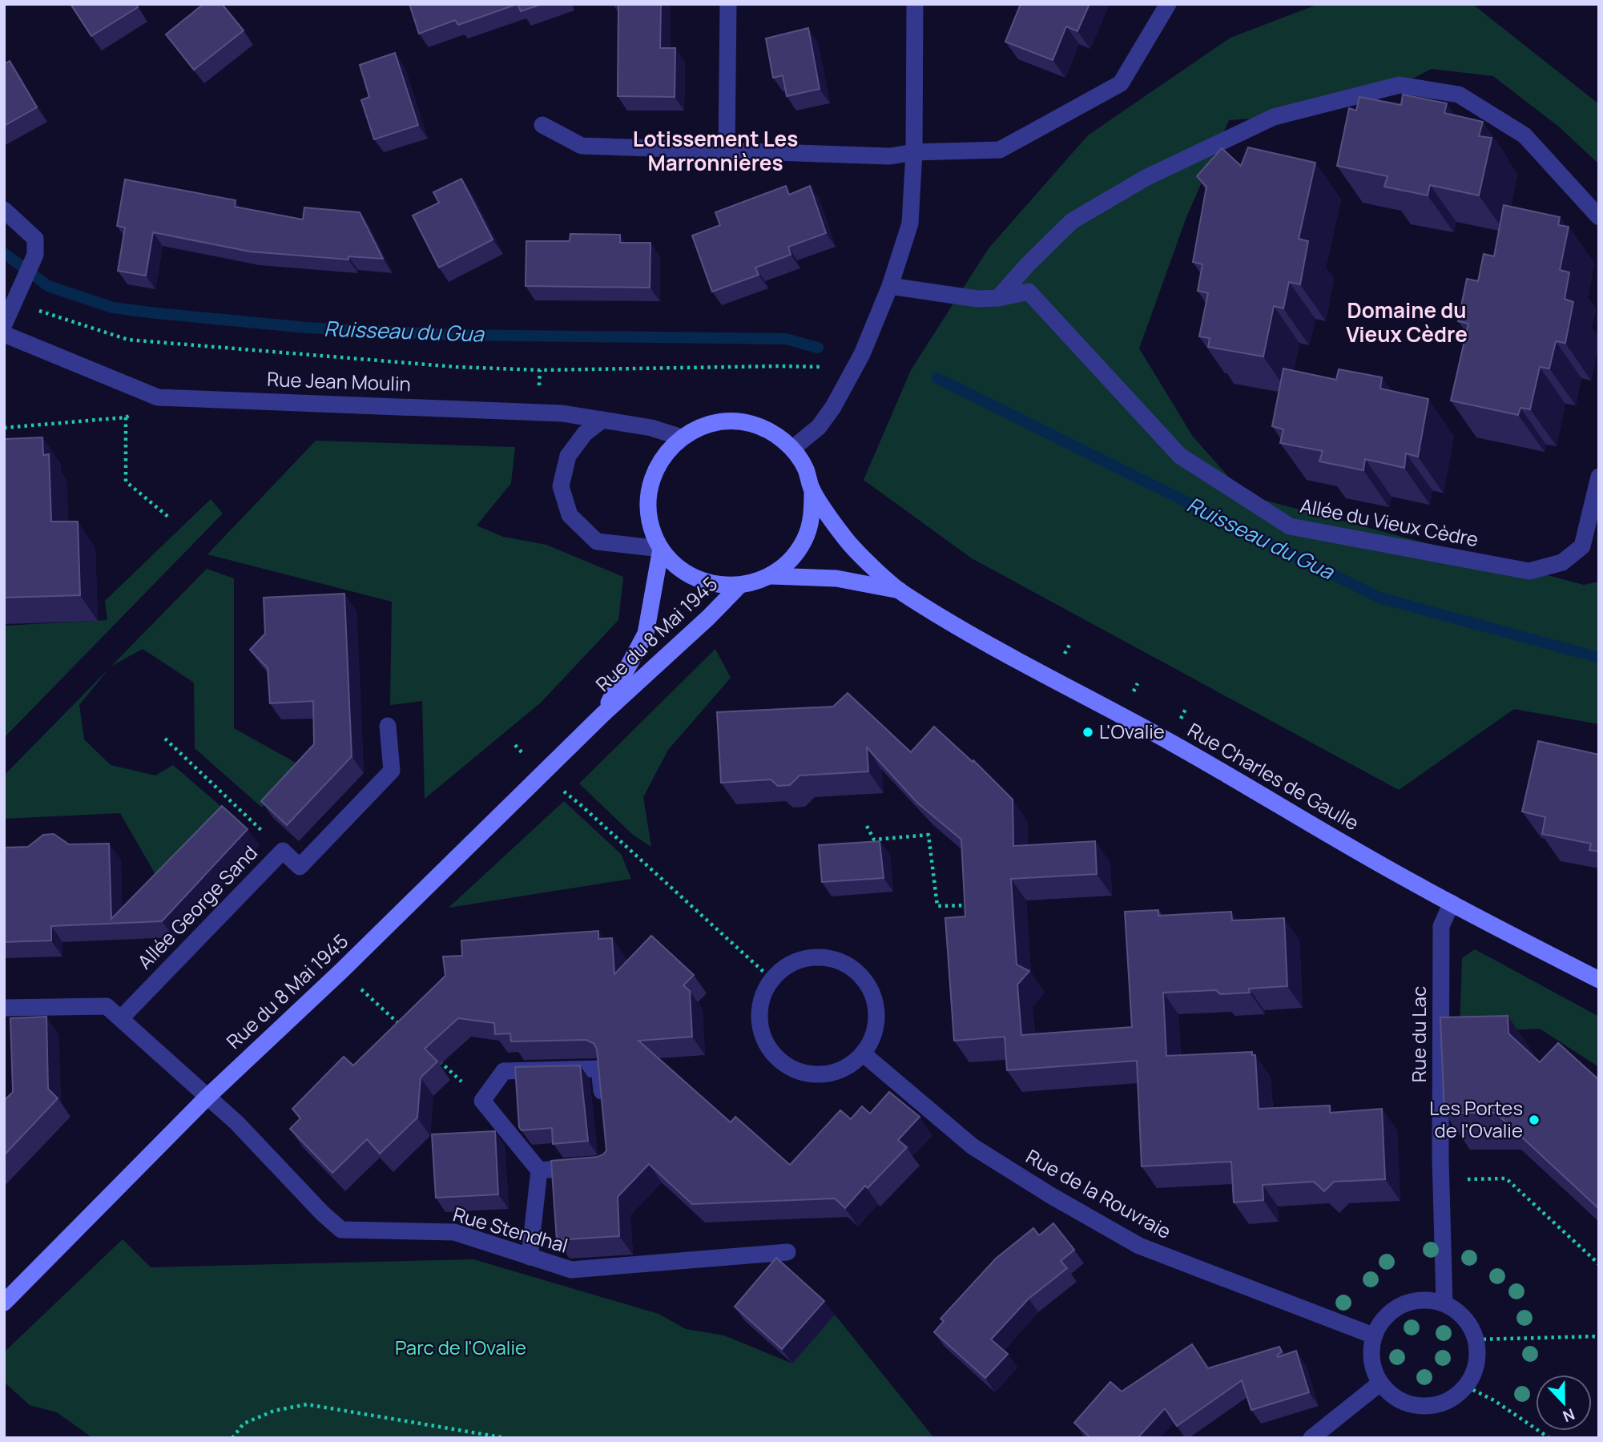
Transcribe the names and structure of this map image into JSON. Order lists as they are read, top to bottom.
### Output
{
  "streets": {
    "street": [
      "Rue Jean Moulin",
      "Allée du Vieux Cèdre",
      "Rue du 8 Mai 1945",
      "Rue Charles de Gaulle",
      "Allée George Sand",
      "Rue du Lac",
      "Rue de la Rouvraie",
      "Rue Stendhal"
    ]
  },
  "crossings": [
    ["Rue Jean Moulin", "Rue du 8 Mai 1945"],
    ["Rue Jean Moulin", "Rue Charles de Gaulle"],
    ["Rue du 8 Mai 1945", "Rue Charles de Gaulle"],
    ["Rue du 8 Mai 1945", "Rue Stendhal"],
    ["Rue Charles de Gaulle", "Rue du Lac"],
    ["Allée George Sand", "Rue Stendhal"],
    ["Rue du Lac", "Rue de la Rouvraie"]
  ],
  "districts": ["Lotissement Les Marronnières", "Domaine du Vieux Cèdre"],
  "water": ["Ruisseau du Gua"],
  "parks": ["Parc de l'Ovalie"],
  "places": ["L'Ovalie", "Les Portes de l'Ovalie"],
  "north": "bottom"
}
